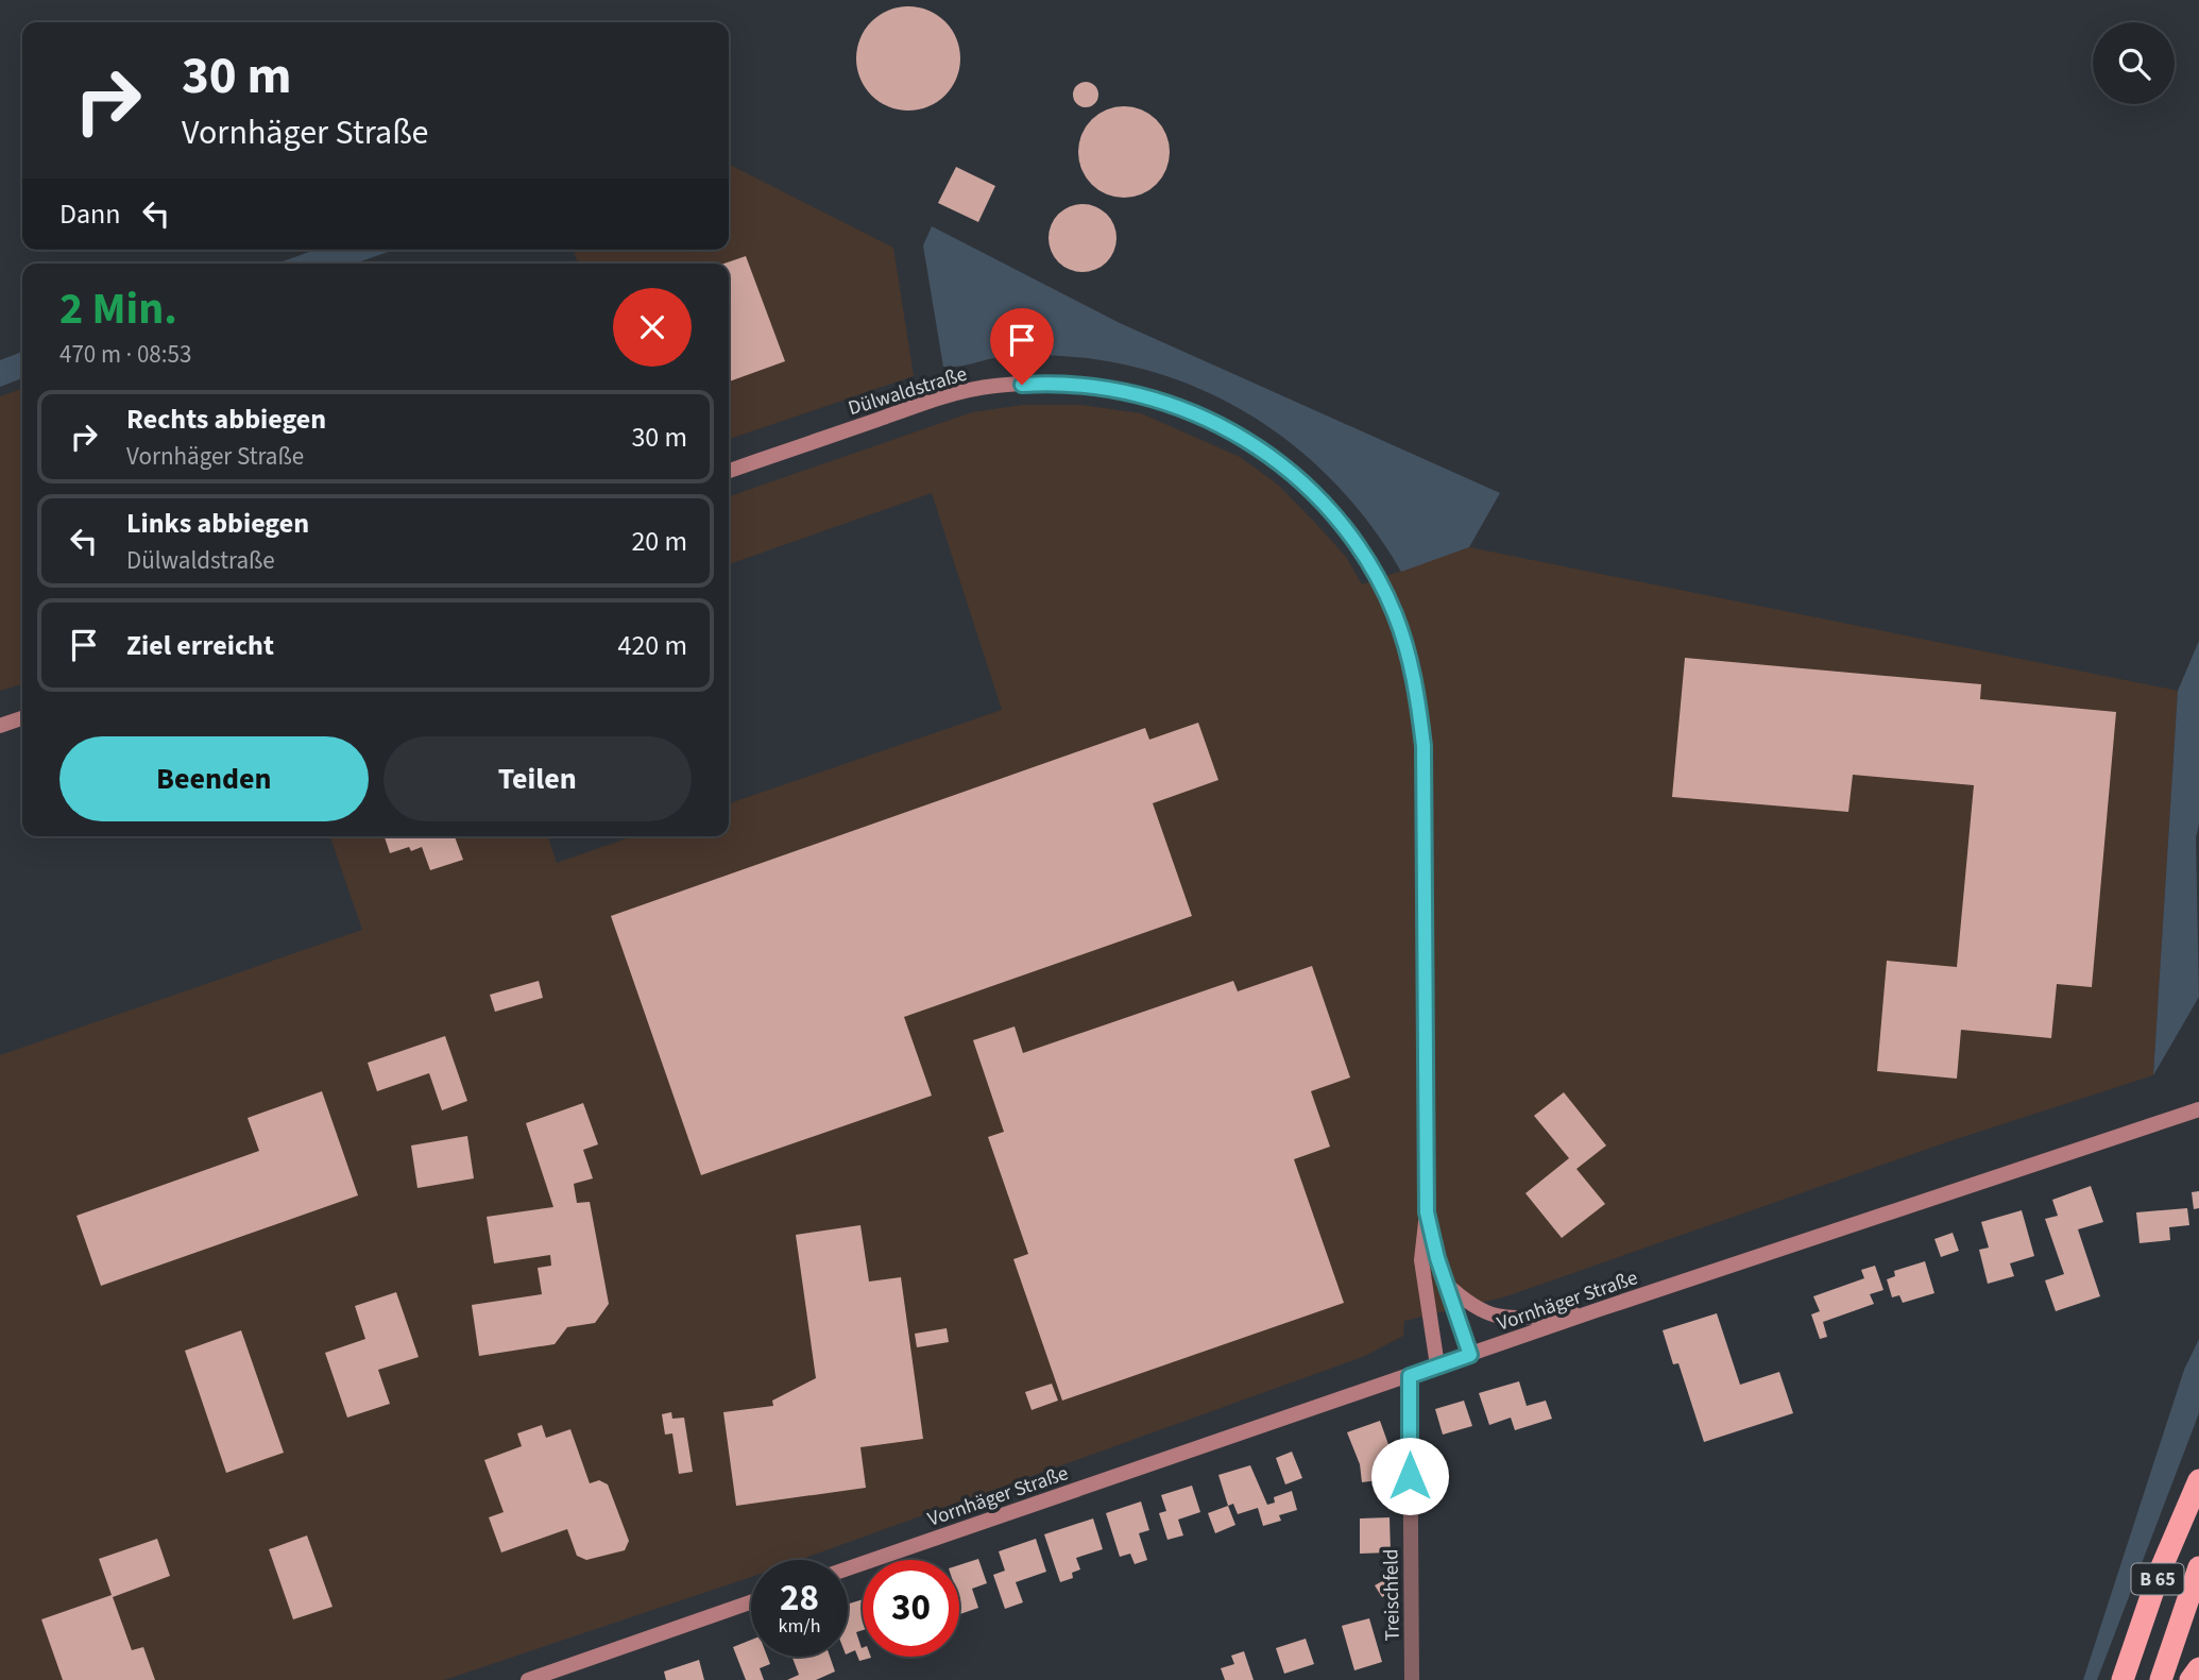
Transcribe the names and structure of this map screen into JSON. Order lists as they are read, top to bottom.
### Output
{
  "streets": {
    "highway": ["B 65"],
    "street": ["Dülwaldstraße", "Vornhäger Straße", "Treischfeld"]
  },
  "crossings": [
    ["Dülwaldstraße", "Vornhäger Straße"],
    ["Vornhäger Straße", "Treischfeld"]
  ],
  "page": {
    "turn": ["30 m", "Vornhäger Straße"],
    "then": "Dann",
    "heading": ["2 Min.", "470 m · 08:53"],
    "list": [
      {
        "name": "Rechts abbiegen",
        "note": "Vornhäger Straße",
        "value": "30 m"
      },
      {
        "name": "Links abbiegen",
        "note": "Dülwaldstraße",
        "value": "20 m"
      },
      {
        "name": "Ziel erreicht",
        "value": "420 m"
      }
    ],
    "buttons": ["Beenden", "Teilen"],
    "speed": "28 km/h",
    "limit": "30"
  }
}
